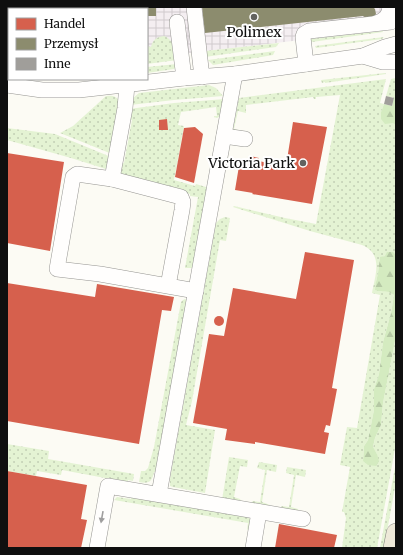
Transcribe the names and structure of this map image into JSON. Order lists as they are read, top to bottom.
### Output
{
  "places": ["Polimex", "Victoria Park"],
  "legend": ["Handel", "Przemysł", "Inne"]
}
